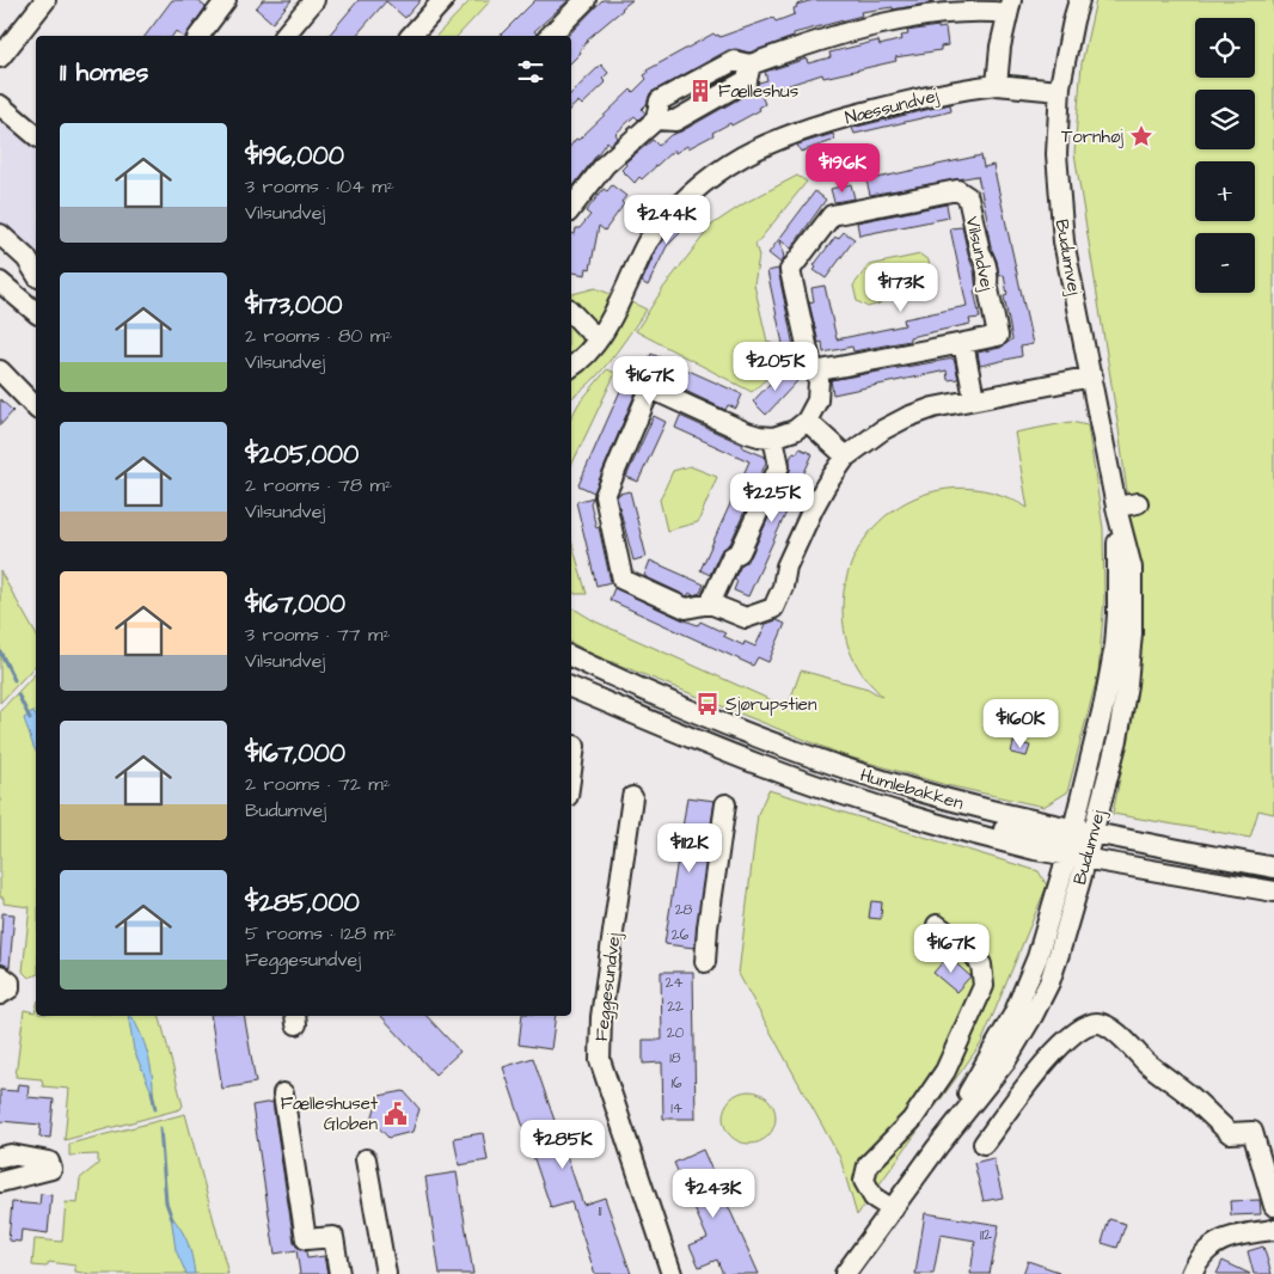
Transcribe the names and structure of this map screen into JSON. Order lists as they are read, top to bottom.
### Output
{
  "streets": {
    "street": [
      "Næssundvej",
      "Vilsundvej",
      "Budumvej",
      "Humlebakken",
      "Feggesundvej"
    ]
  },
  "crossings": [
    ["Næssundvej", "Budumvej"],
    ["Budumvej", "Humlebakken"]
  ],
  "places": {
    "building": ["Fælleshus"],
    "place": ["Tornhøj"],
    "bus stop": ["Sjørupstien"],
    "public building": ["Fælleshuset Globen"]
  },
  "house_numbers": [
    "28",
    "26",
    "24",
    "22",
    "20",
    "18",
    "16",
    "14",
    "11",
    "112"
  ],
  "page": {
    "map_buttons": ["+", "−"],
    "heading": "11 homes",
    "list": [
      {
        "name": "$196,000",
        "note": "3 rooms · 104 m² · Vilsundvej"
      },
      {
        "name": "$173,000",
        "note": "2 rooms · 80 m² · Vilsundvej"
      },
      {
        "name": "$205,000",
        "note": "2 rooms · 78 m² · Vilsundvej"
      },
      {
        "name": "$167,000",
        "note": "3 rooms · 77 m² · Vilsundvej"
      },
      {
        "name": "$167,000",
        "note": "2 rooms · 72 m² · Budumvej"
      },
      {
        "name": "$285,000",
        "note": "5 rooms · 128 m² · Feggesundvej"
      }
    ],
    "price": [
      "$196K",
      "$244K",
      "$173K",
      "$205K",
      "$167K",
      "$225K",
      "$160K",
      "$112K",
      "$167K",
      "$285K",
      "$243K"
    ]
  }
}
